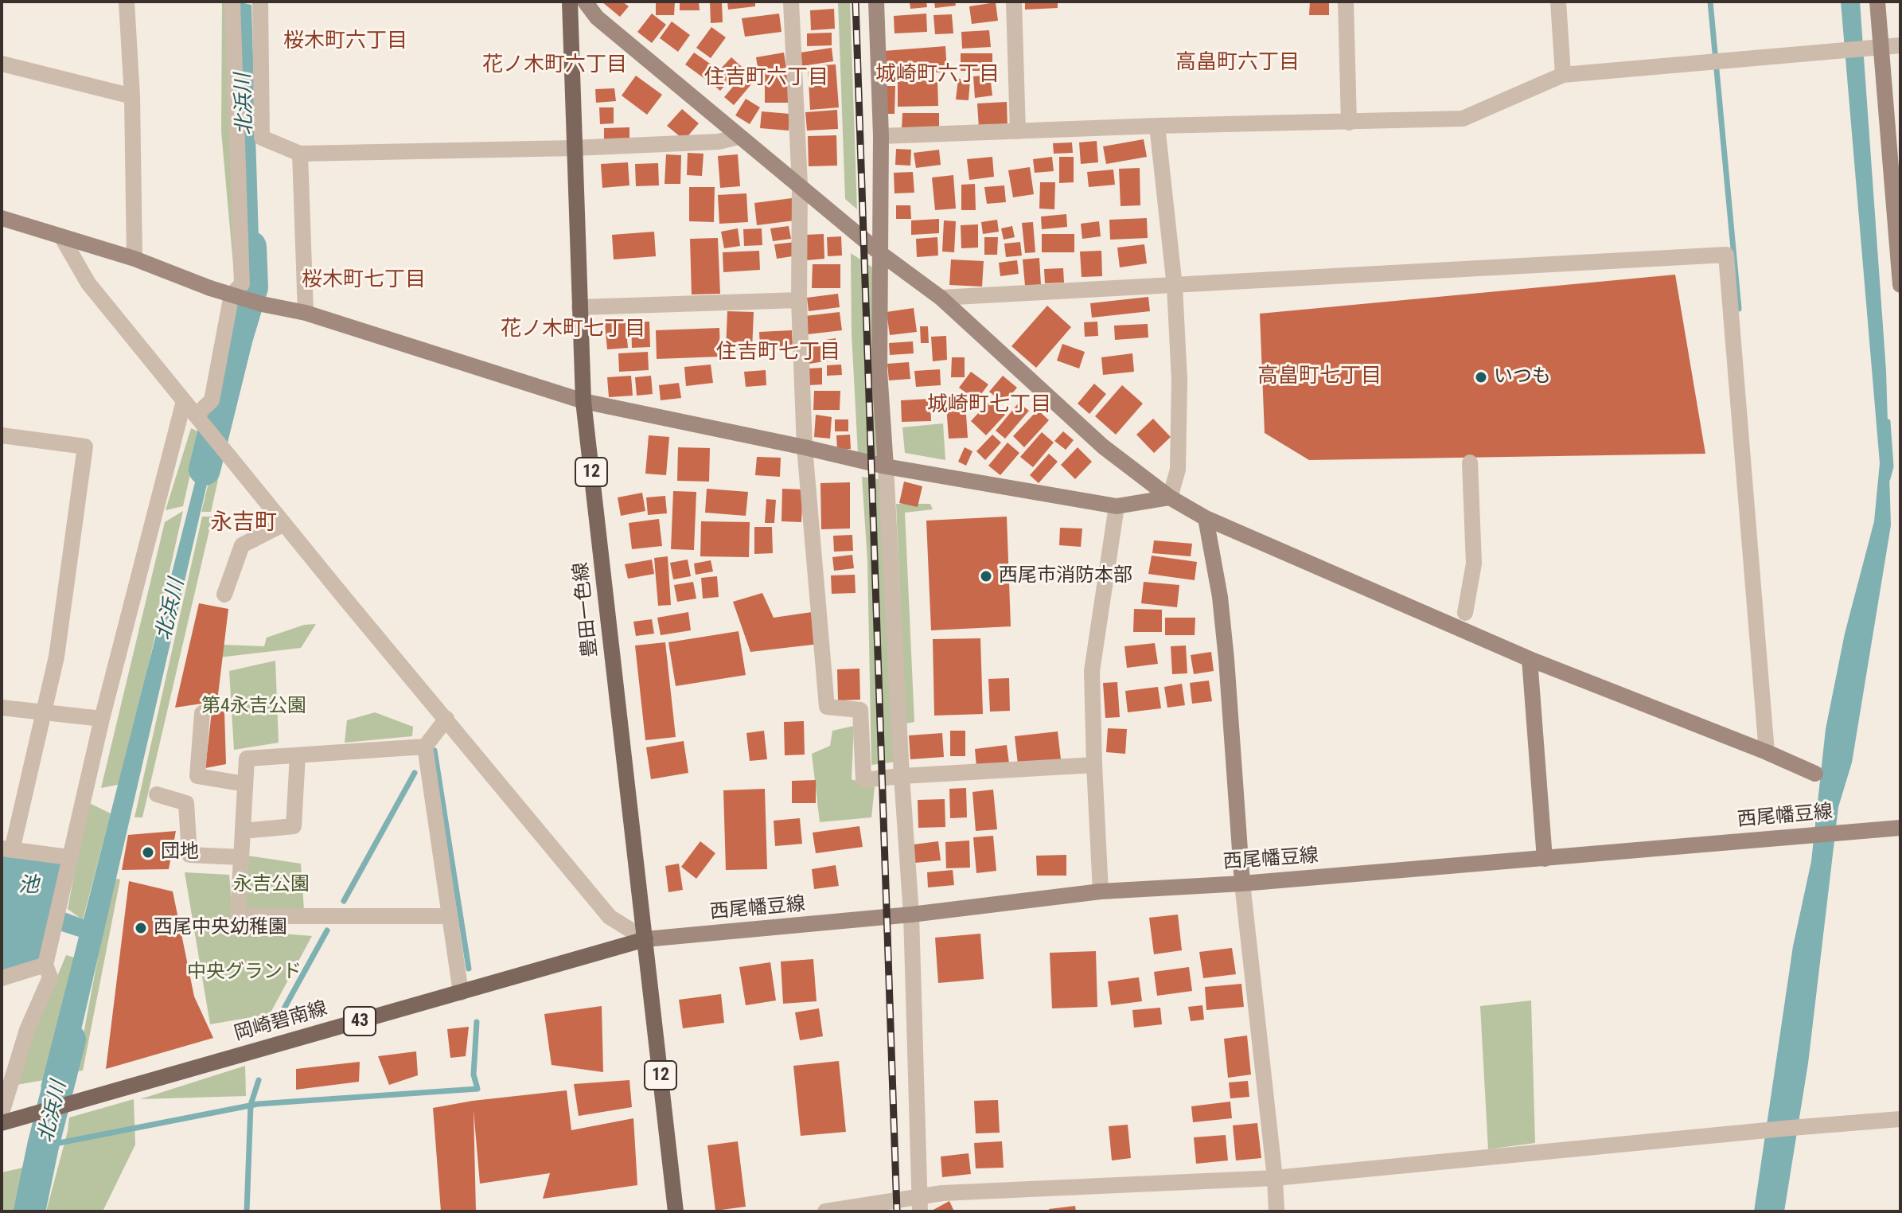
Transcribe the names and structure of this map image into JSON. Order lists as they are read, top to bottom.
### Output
{
  "streets": {
    "main road": [
      "12",
      "豊田一色線",
      "43",
      "岡崎碧南線"
    ],
    "street": ["西尾幡豆線"]
  },
  "crossings": [
    ["豊田一色線", "西尾幡豆線"],
    ["豊田一色線", "岡崎碧南線"],
    ["西尾幡豆線", "岡崎碧南線"]
  ],
  "districts": [
    "桜木町六丁目",
    "高畠町六丁目",
    "花ノ木町六丁目",
    "城崎町六丁目",
    "住吉町六丁目",
    "桜木町七丁目",
    "花ノ木町七丁目",
    "住吉町七丁目",
    "高畠町七丁目",
    "城崎町七丁目",
    "永吉町"
  ],
  "water": ["北浜川", "池"],
  "parks": ["第4永吉公園", "永吉公園", "中央グランド"],
  "places": [
    "いつも",
    "西尾市消防本部",
    "団地",
    "西尾中央幼稚園"
  ]
}
